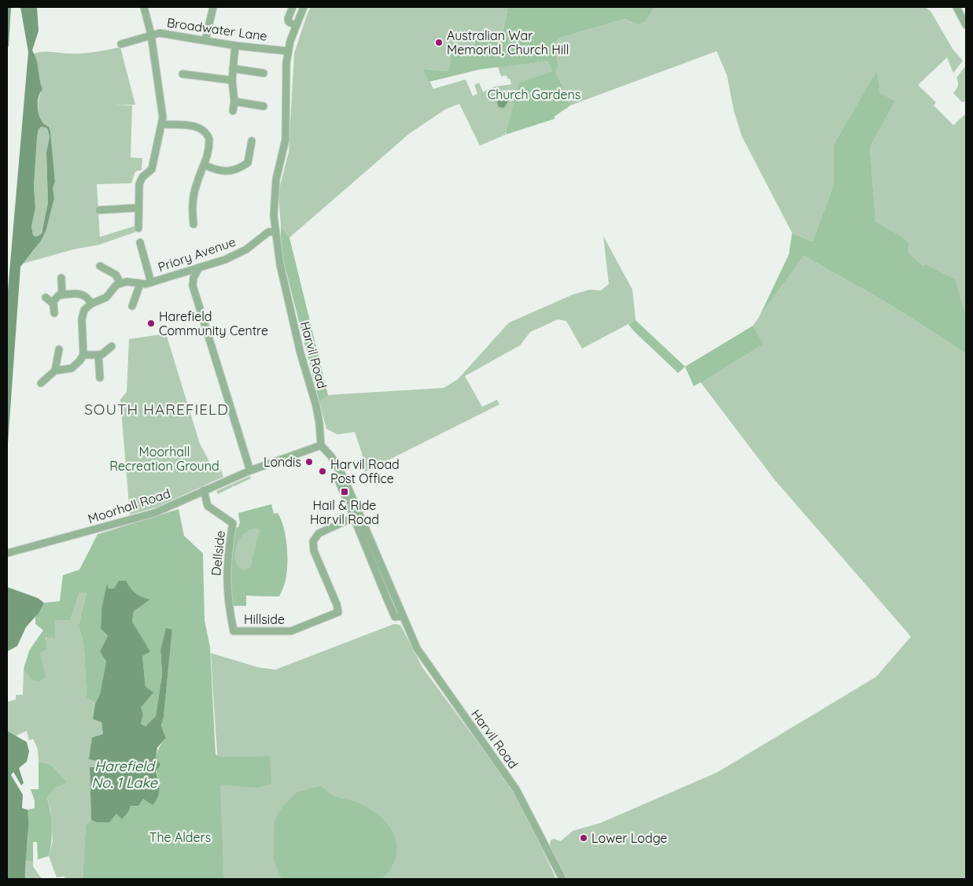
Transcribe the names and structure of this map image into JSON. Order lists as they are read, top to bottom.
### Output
{
  "streets": {
    "street": [
      "Broadwater Lane",
      "Priory Avenue",
      "Harvil Road",
      "Moorhall Road",
      "Dellside",
      "Hillside"
    ]
  },
  "crossings": [
    ["Broadwater Lane", "Harvil Road"],
    ["Priory Avenue", "Harvil Road"],
    ["Harvil Road", "Moorhall Road"],
    ["Harvil Road", "Hillside"],
    ["Moorhall Road", "Dellside"],
    ["Dellside", "Hillside"]
  ],
  "districts": ["SOUTH HAREFIELD"],
  "water": ["Harefield No. 1 Lake"],
  "parks": ["Church Gardens", "Moorhall Recreation Ground", "The Alders"],
  "places": {
    "other": [
      "Australian War Memorial, Church Hill",
      "Harefield Community Centre",
      "Londis",
      "Harvil Road Post Office",
      "Lower Lodge"
    ],
    "transit": ["Hail & Ride Harvil Road"]
  }
}
